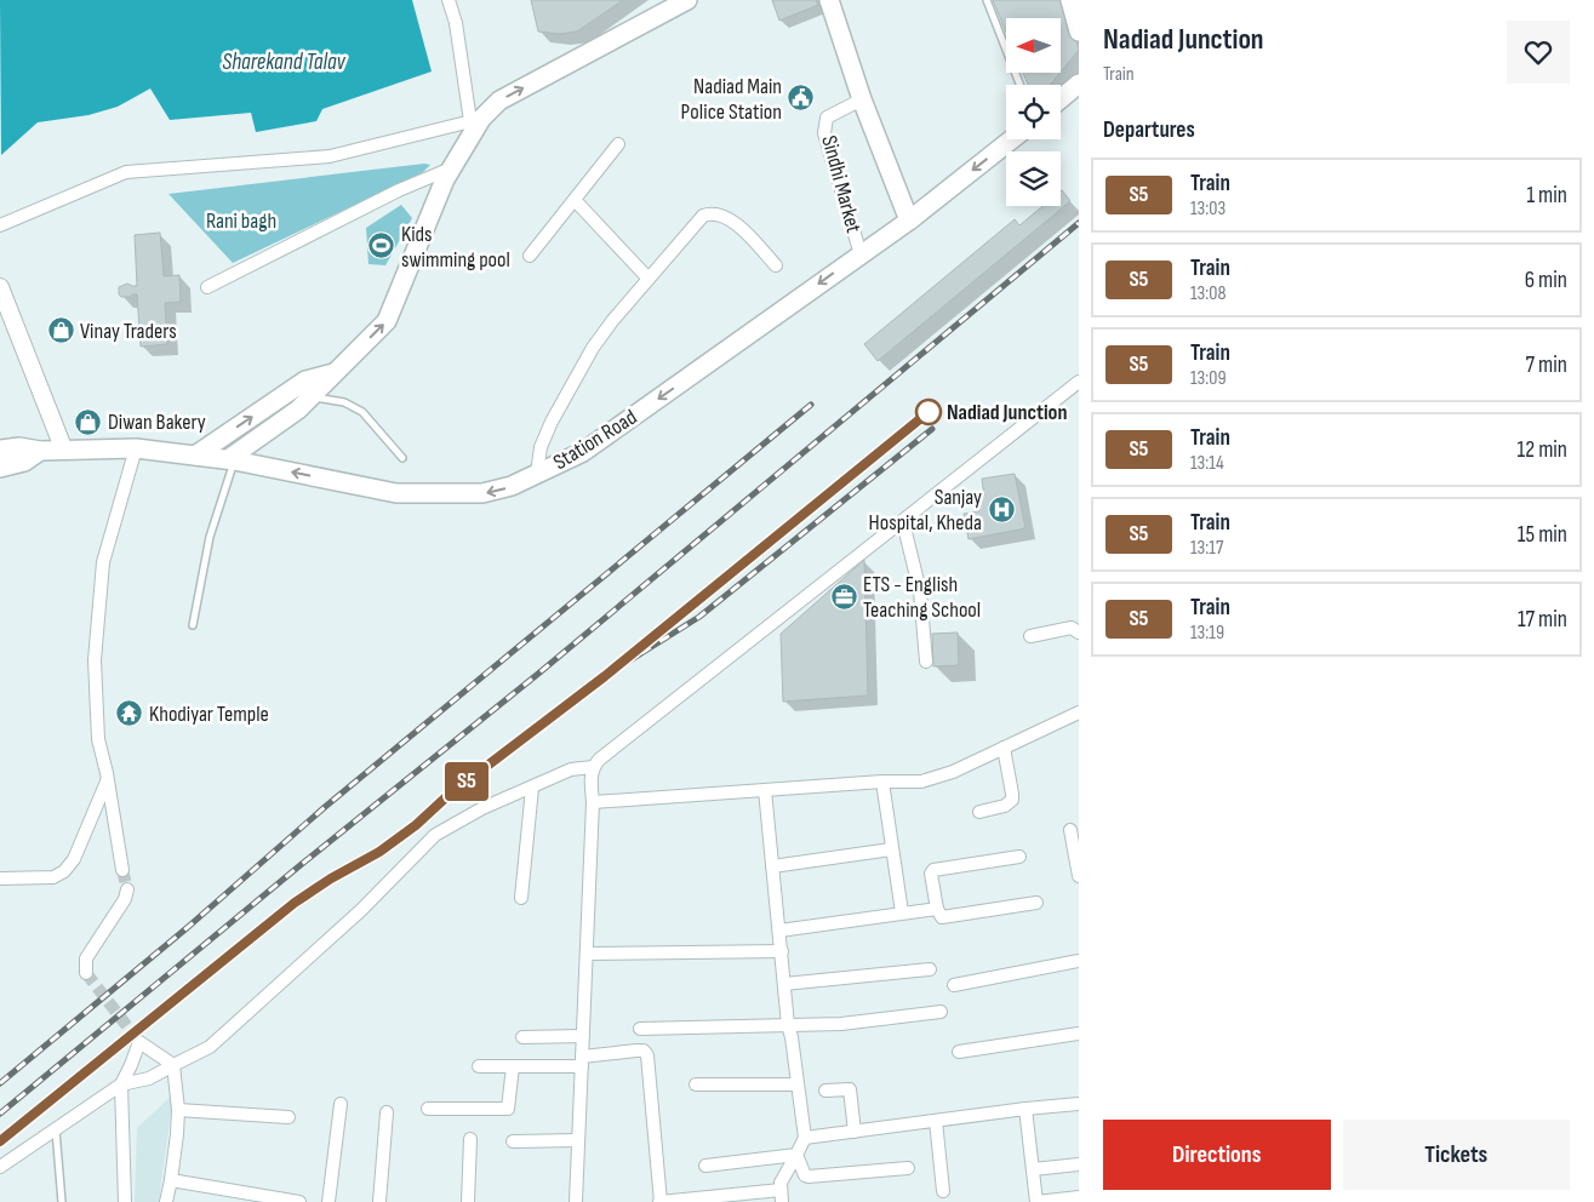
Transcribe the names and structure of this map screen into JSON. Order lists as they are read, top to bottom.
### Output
{
  "streets": {
    "main road": ["Station Road"],
    "street": ["Sindhi Market"]
  },
  "crossings": [
    ["Sindhi Market", "Station Road"]
  ],
  "one_way": ["Station Road"],
  "water": ["Sharekand Talav"],
  "parks": ["Rani bagh"],
  "places": {
    "public building": ["Nadiad Main Police Station"],
    "sports": ["Kids swimming pool"],
    "shop": ["Vinay Traders", "Diwan Bakery"],
    "other": ["Nadiad Junction"],
    "hospital": ["Sanjay Hospital, Kheda"],
    "office": ["ETS - English Teaching School"],
    "temple": ["Khodiyar Temple"]
  },
  "north": "left",
  "page": {
    "on_map": "S5",
    "heading": [
      ["Nadiad Junction", "Train"],
      "Departures"
    ],
    "list": [
      {
        "mark": "S5",
        "name": "Train",
        "note": "13:03",
        "value": "1 min"
      },
      {
        "mark": "S5",
        "name": "Train",
        "note": "13:08",
        "value": "6 min"
      },
      {
        "mark": "S5",
        "name": "Train",
        "note": "13:09",
        "value": "7 min"
      },
      {
        "mark": "S5",
        "name": "Train",
        "note": "13:14",
        "value": "12 min"
      },
      {
        "mark": "S5",
        "name": "Train",
        "note": "13:17",
        "value": "15 min"
      },
      {
        "mark": "S5",
        "name": "Train",
        "note": "13:19",
        "value": "17 min"
      }
    ],
    "buttons": ["Directions", "Tickets"]
  }
}
